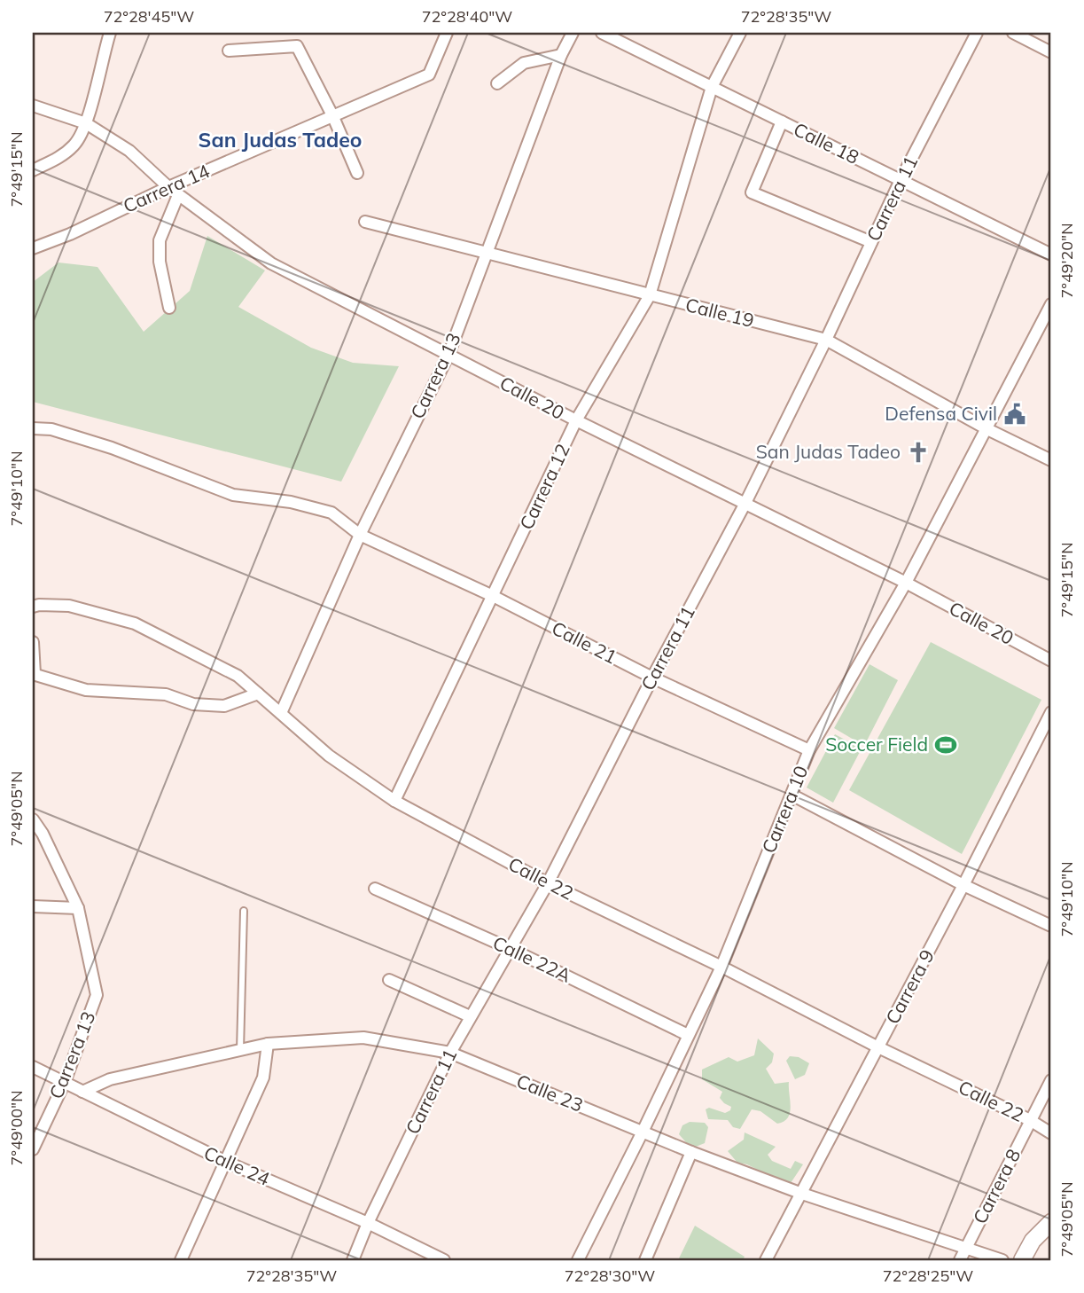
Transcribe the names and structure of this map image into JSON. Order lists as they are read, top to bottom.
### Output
{
  "streets": {
    "street": [
      "Calle 18",
      "Carrera 14",
      "Carrera 11",
      "Calle 19",
      "Carrera 13",
      "Calle 20",
      "Carrera 12",
      "Calle 21",
      "Carrera 10",
      "Calle 22",
      "Calle 22A",
      "Carrera 9",
      "Calle 23",
      "Calle 24",
      "Carrera 8"
    ]
  },
  "crossings": [
    ["Calle 18", "Carrera 11"],
    ["Calle 18", "Carrera 12"],
    ["Carrera 14", "Calle 20"],
    ["Carrera 11", "Calle 19"],
    ["Carrera 11", "Calle 20"],
    ["Carrera 11", "Calle 21"],
    ["Carrera 11", "Calle 22"],
    ["Carrera 11", "Calle 22A"],
    ["Carrera 11", "Calle 23"],
    ["Carrera 11", "Calle 24"],
    ["Calle 19", "Carrera 13"],
    ["Calle 19", "Carrera 12"],
    ["Calle 19", "Carrera 10"],
    ["Carrera 13", "Calle 20"],
    ["Carrera 13", "Calle 21"],
    ["Carrera 13", "Calle 22"],
    ["Carrera 13", "Calle 24"],
    ["Calle 20", "Carrera 12"],
    ["Calle 20", "Carrera 10"],
    ["Carrera 12", "Calle 21"],
    ["Carrera 12", "Calle 22"],
    ["Calle 21", "Carrera 10"],
    ["Carrera 10", "Calle 22"],
    ["Carrera 10", "Calle 22A"],
    ["Carrera 10", "Calle 23"],
    ["Calle 22", "Carrera 9"],
    ["Calle 22", "Carrera 8"],
    ["Carrera 9", "Calle 23"],
    ["Calle 23", "Calle 24"],
    ["Calle 23", "Carrera 8"]
  ],
  "districts": ["San Judas Tadeo"],
  "places": {
    "public building": ["Defensa Civil"],
    "church": ["San Judas Tadeo"],
    "sports": ["Soccer Field"]
  },
  "coordinates": [
    "72°28'45\"W",
    "72°28'40\"W",
    "72°28'35\"W",
    "7°49'15\"N",
    "7°49'20\"N",
    "7°49'10\"N",
    "7°49'05\"N",
    "7°49'00\"N",
    "72°28'30\"W",
    "72°28'25\"W"
  ]
}
